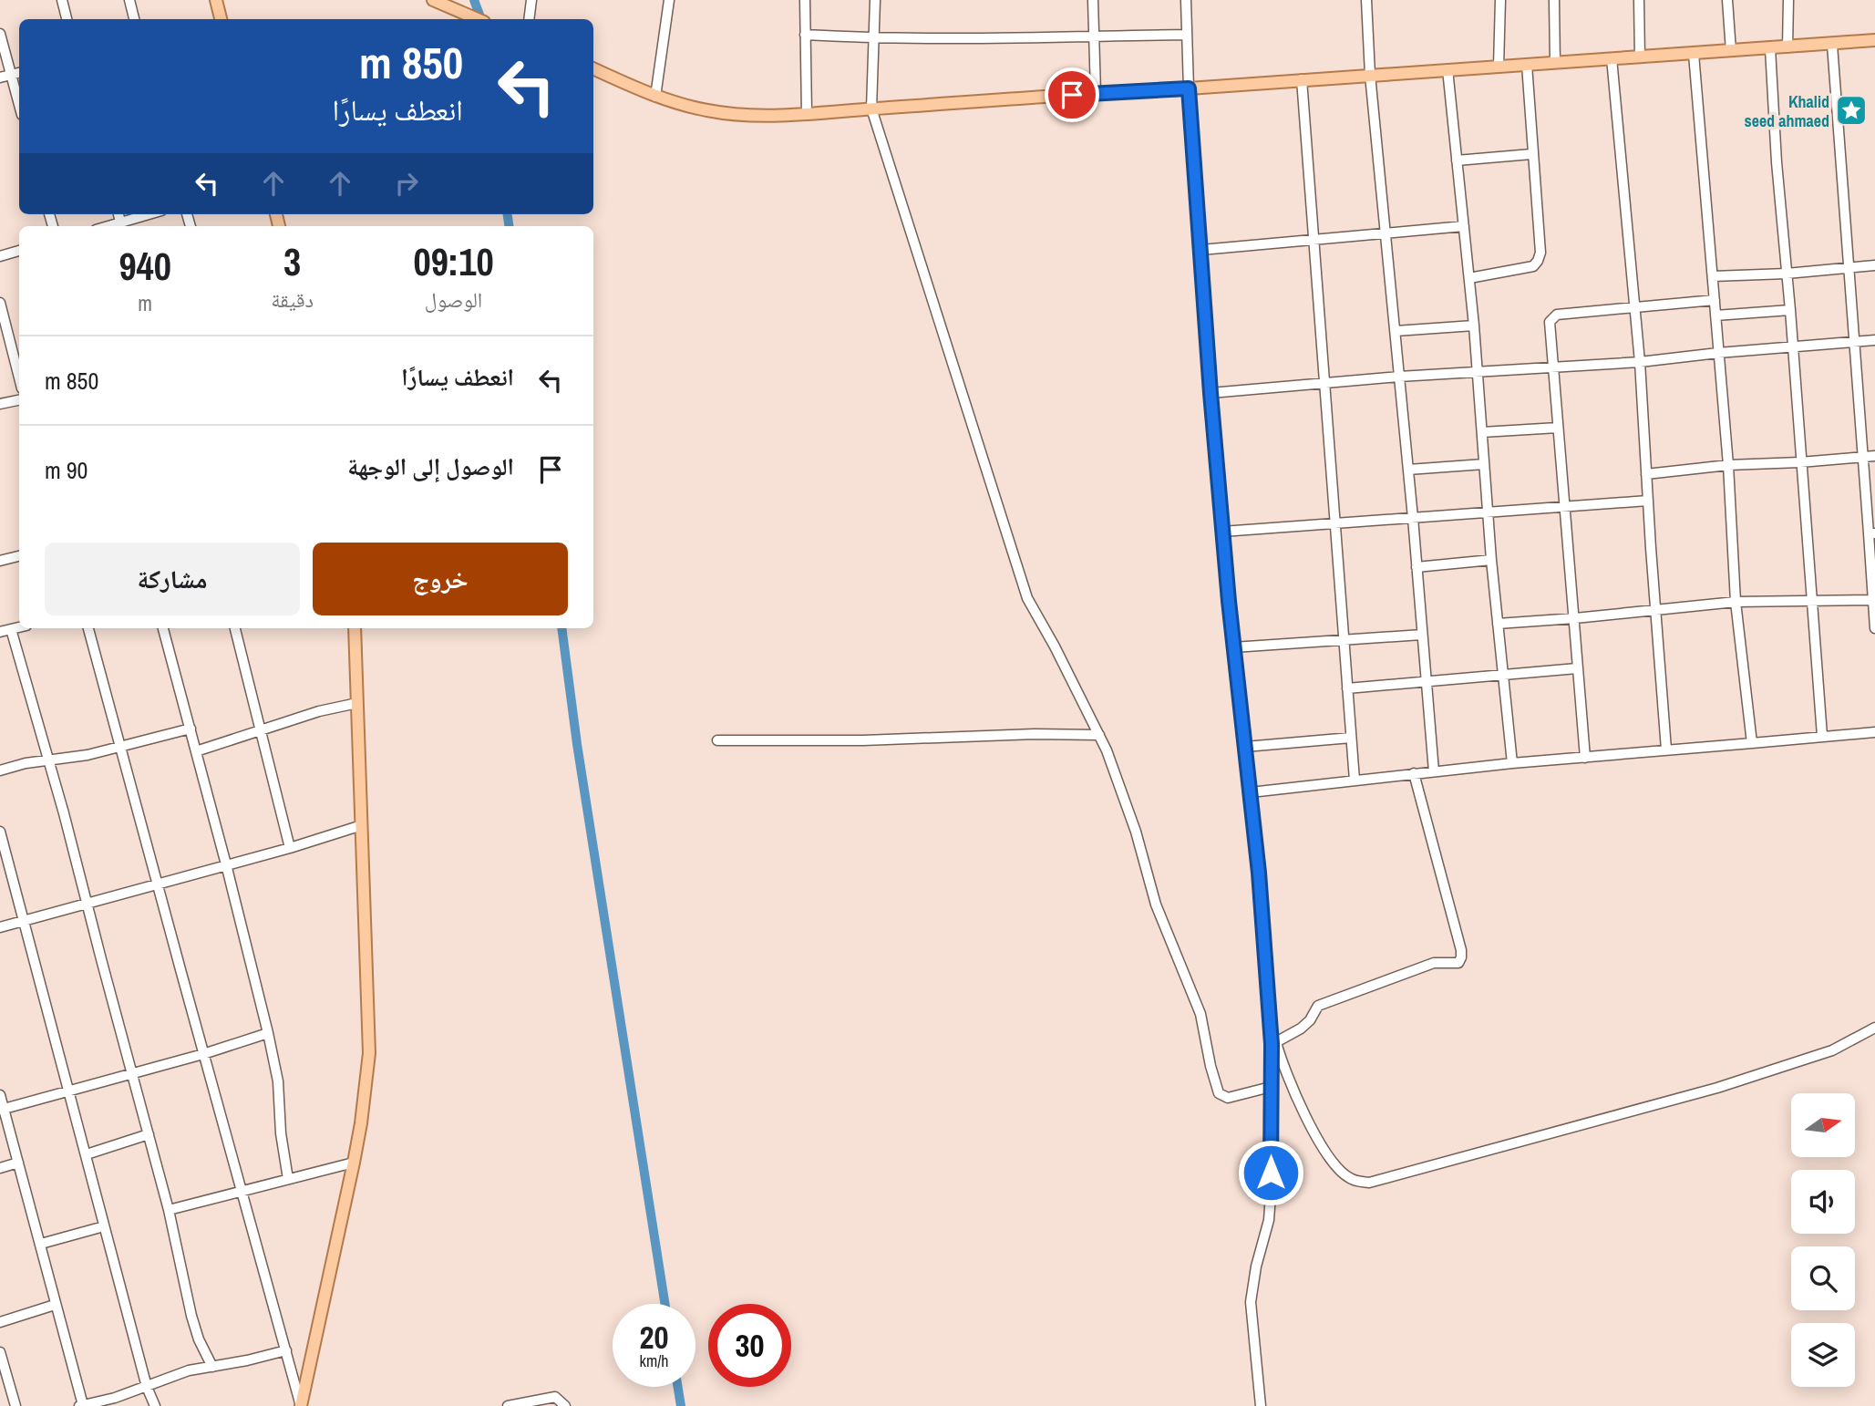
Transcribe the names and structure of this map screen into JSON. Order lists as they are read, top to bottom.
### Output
{
  "places": {
    "place": ["Khalid seed ahmaed"]
  },
  "north": "right",
  "page": {
    "turn": ["850 m", "انعطف يسارًا"],
    "eta": [
      "09:10",
      "الوصول",
      "3",
      "دقيقة",
      "940",
      "m"
    ],
    "list": [
      {
        "name": "انعطف يسارًا",
        "value": "850 m"
      },
      {
        "name": "الوصول إلى الوجهة",
        "value": "90 m"
      }
    ],
    "buttons": ["خروج", "مشاركة"],
    "speed": "20 km/h",
    "limit": "30"
  }
}
